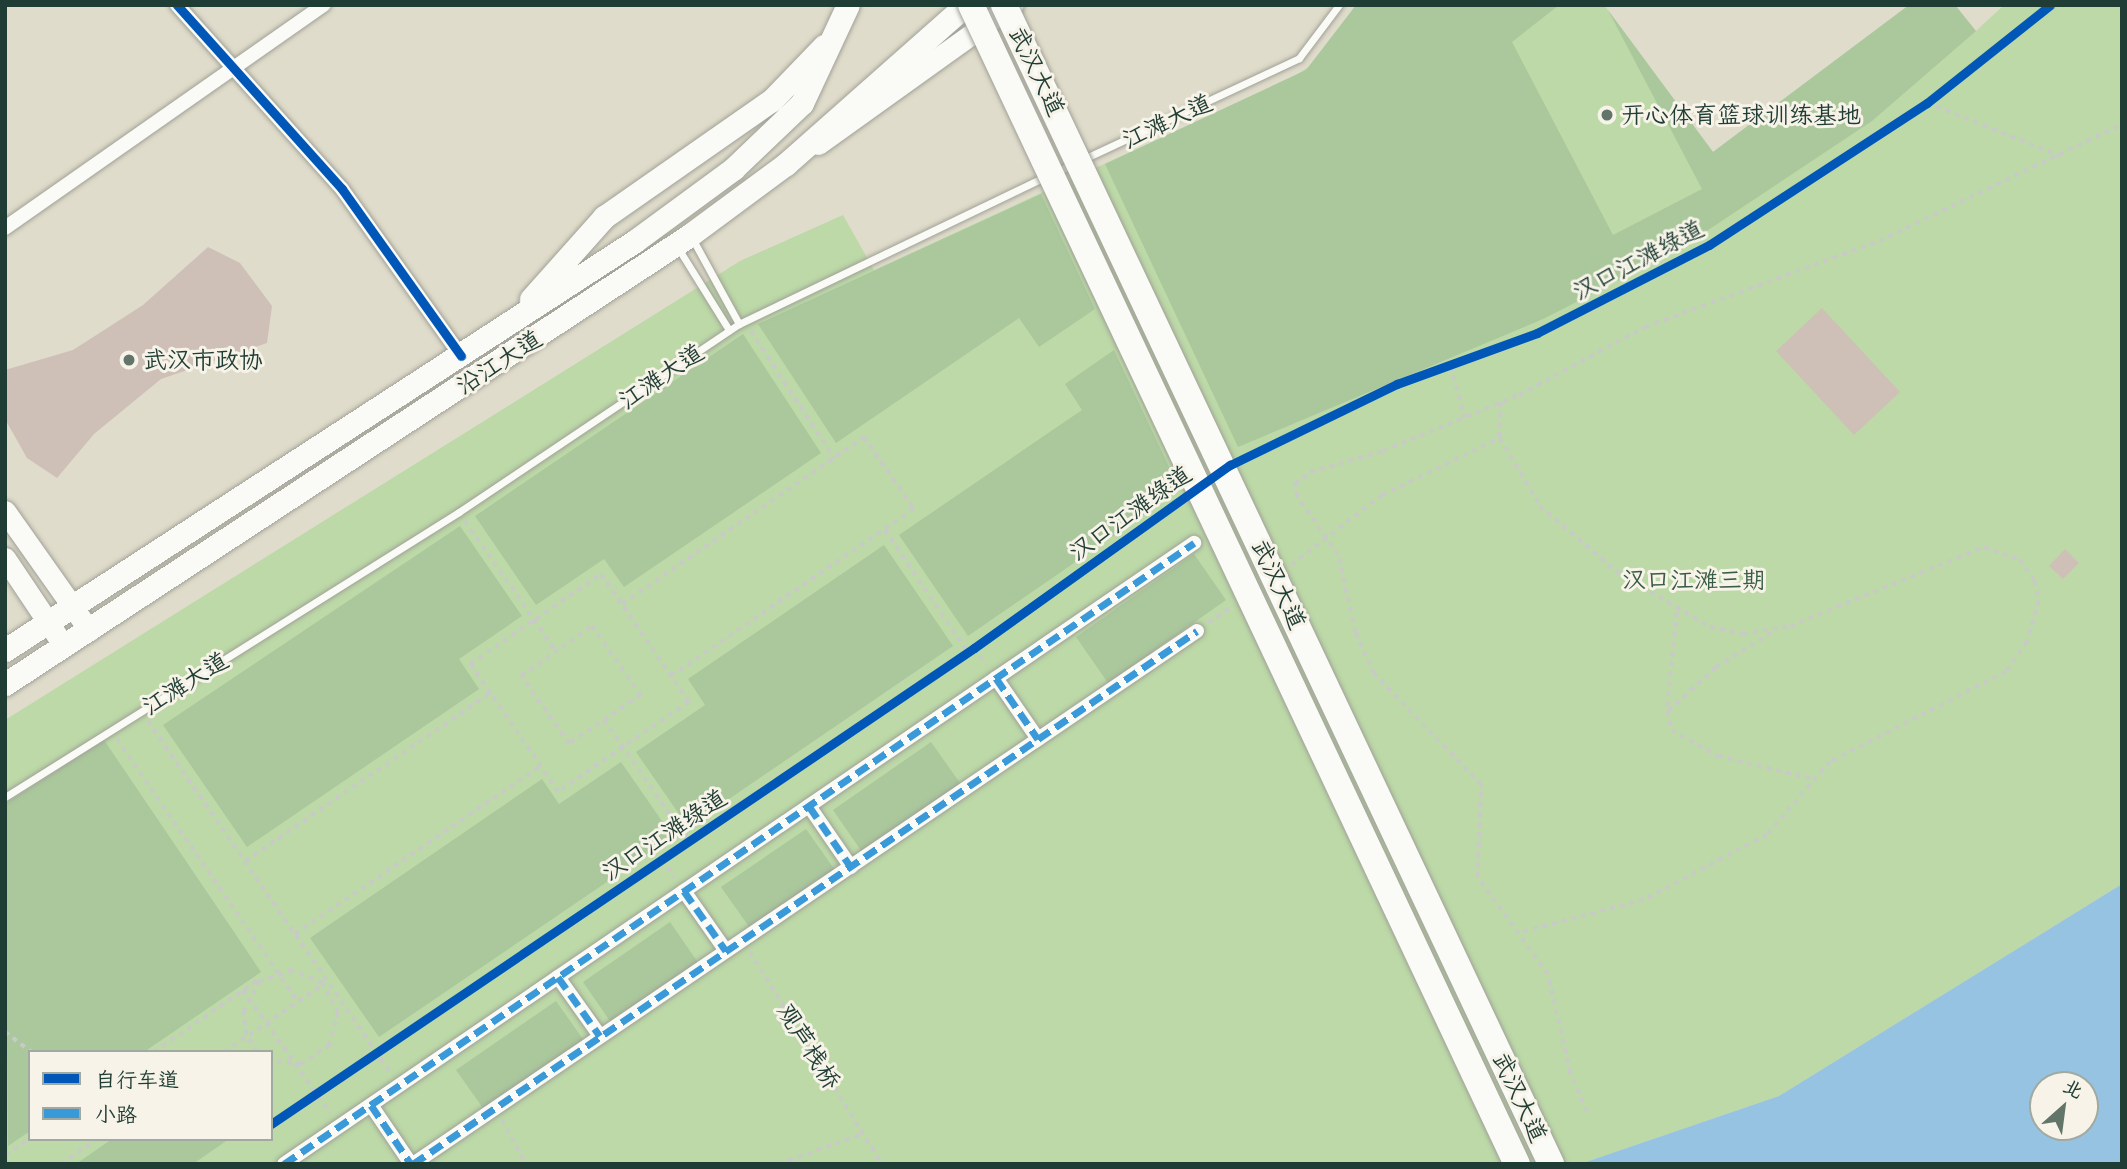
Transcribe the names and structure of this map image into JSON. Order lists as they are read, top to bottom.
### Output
{
  "streets": {
    "highway": ["武汉大道"],
    "main road": ["沿江大道"],
    "lane": ["江滩大道"],
    "path": ["观芦栈桥"],
    "cycle path": ["汉口江滩绿道"]
  },
  "parks": ["汉口江滩三期"],
  "places": ["开心体育篮球训练基地", "武汉市政协"],
  "legend": ["自行车道", "小路"],
  "north": "top right"
}
